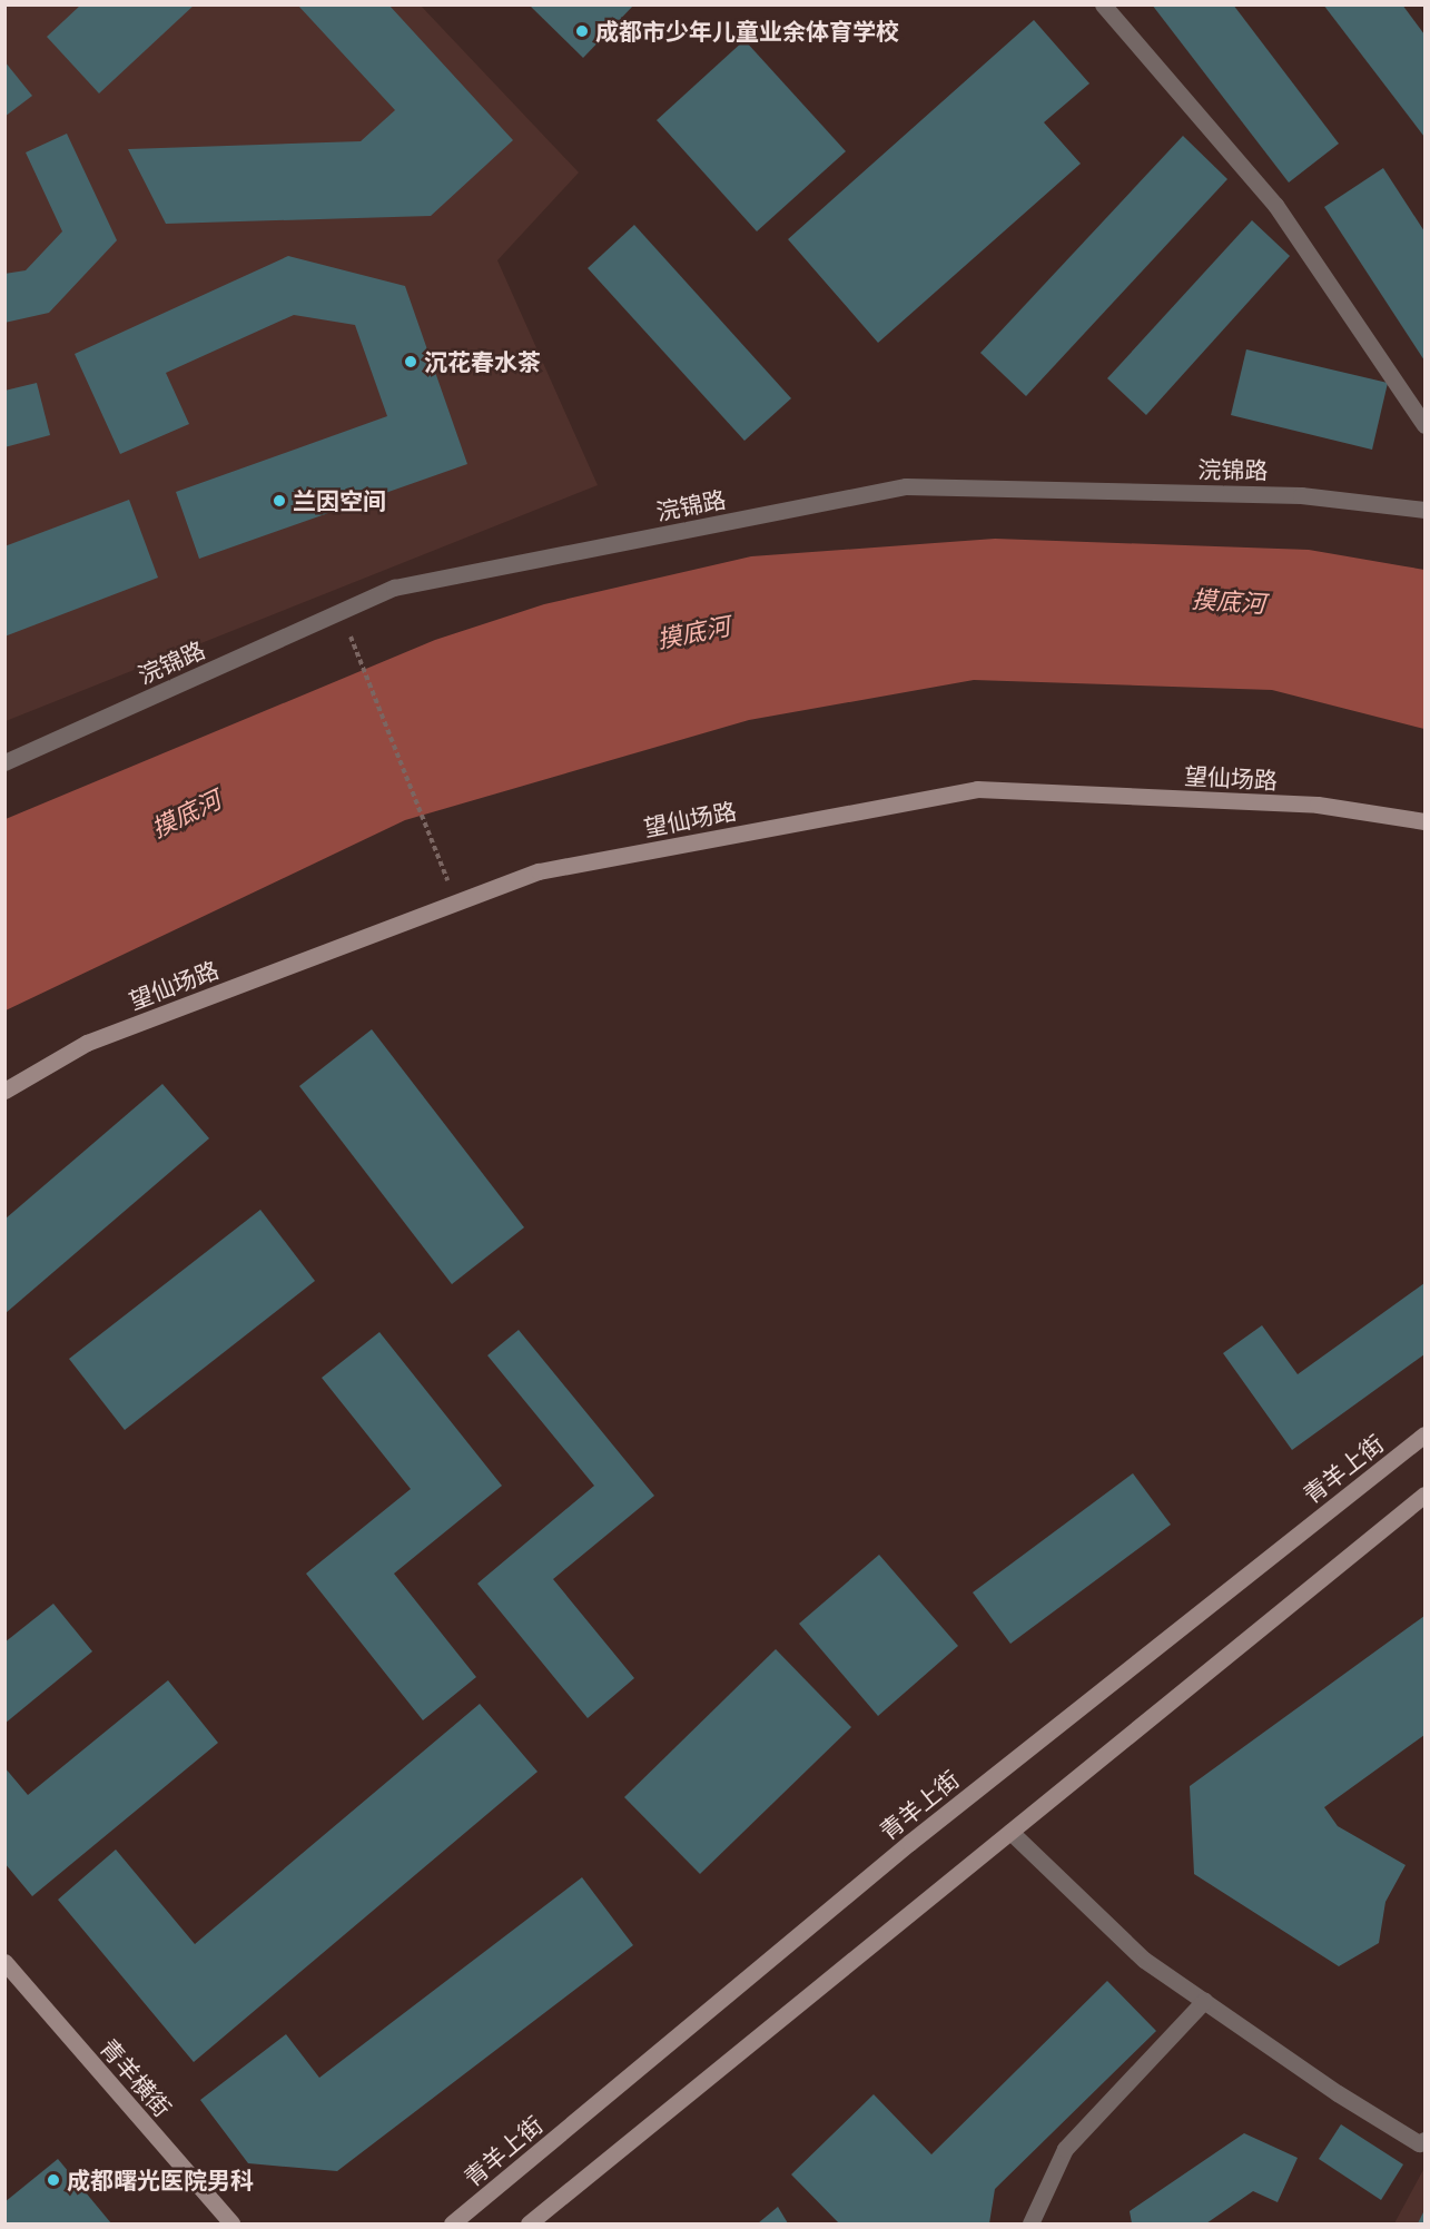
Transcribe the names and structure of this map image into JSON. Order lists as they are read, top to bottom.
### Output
{
  "streets": {
    "main road": ["望仙场路", "青羊上街", "青羊横街"],
    "street": ["浣锦路"]
  },
  "water": ["摸底河"],
  "places": [
    "成都市少年儿童业余体育学校",
    "沉花春水茶",
    "兰因空间",
    "成都曙光医院男科"
  ]
}
